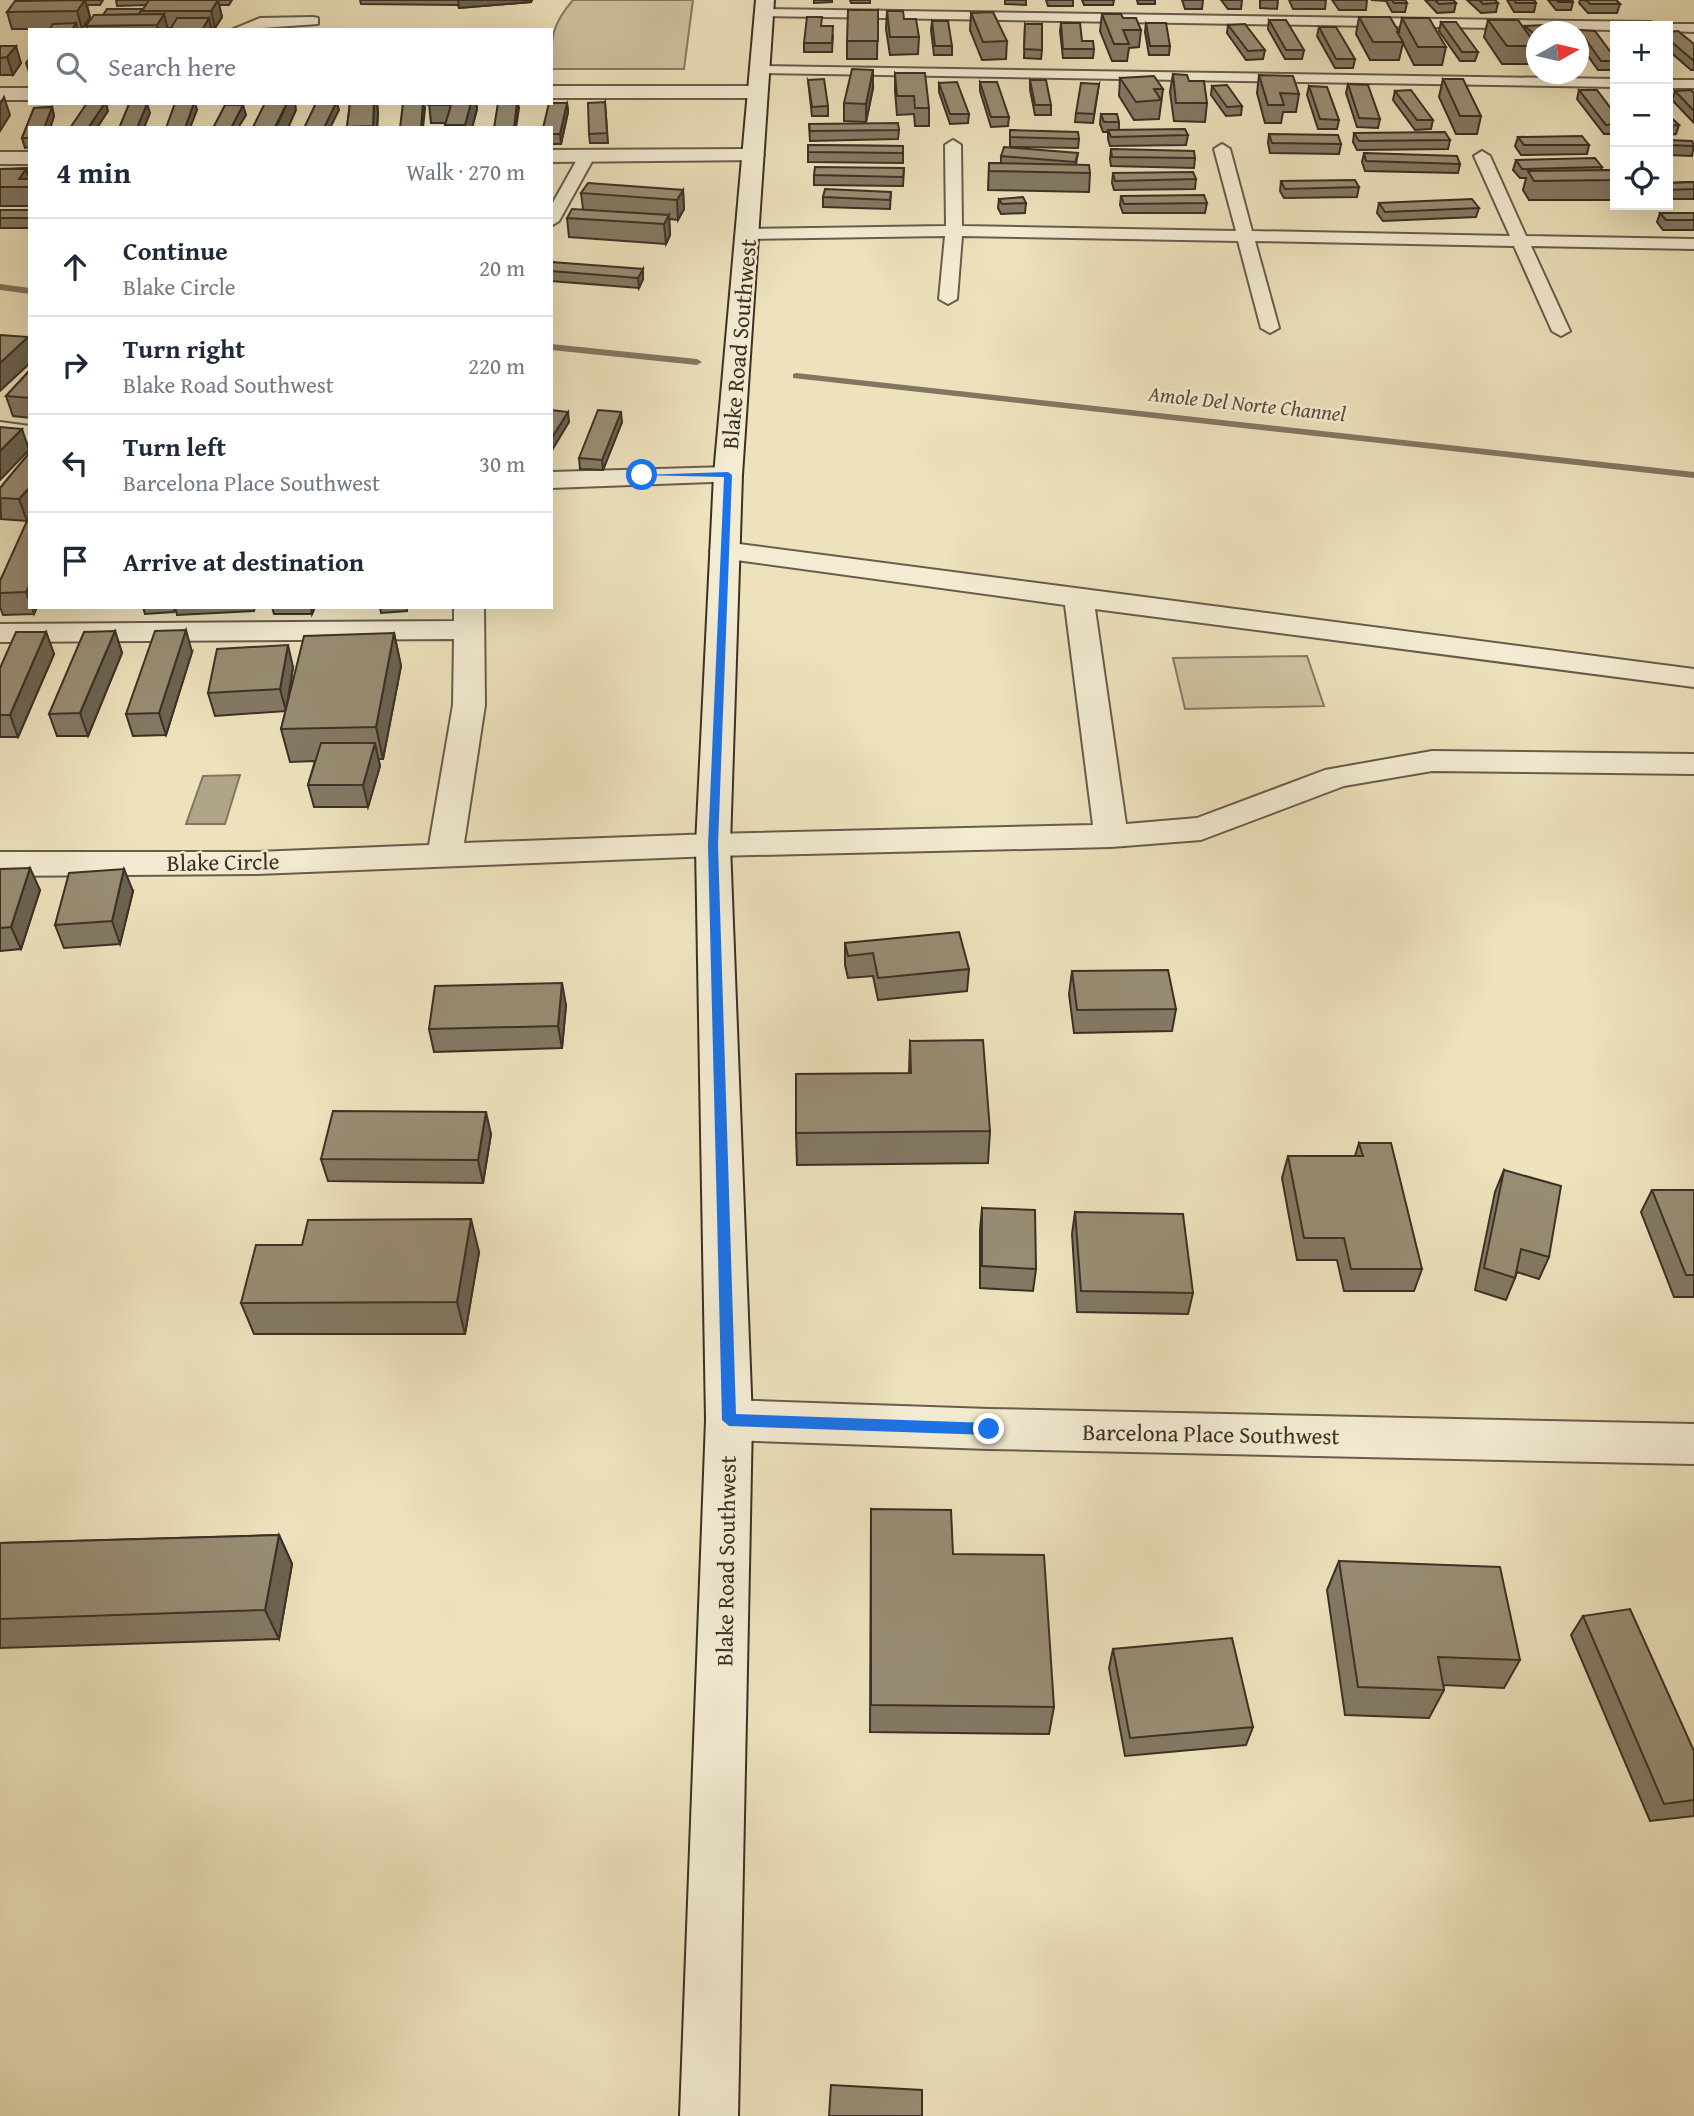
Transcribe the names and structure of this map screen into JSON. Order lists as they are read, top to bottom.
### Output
{
  "streets": {
    "street": ["Blake Road Southwest", "Blake Circle", "Barcelona Place Southwest"]
  },
  "crossings": [
    ["Blake Road Southwest", "Blake Circle"],
    ["Blake Road Southwest", "Barcelona Place Southwest"]
  ],
  "water": ["Amole Del Norte Channel"],
  "north": "right",
  "page": {
    "map_buttons": ["+", "−"],
    "search": "Search here",
    "heading": ["4 min", "Walk · 270 m"],
    "list": [
      ["Continue", "Blake Circle", "20 m"],
      ["Turn right", "Blake Road Southwest", "220 m"],
      ["Turn left", "Barcelona Place Southwest", "30 m"],
      "Arrive at destination"
    ]
  }
}
